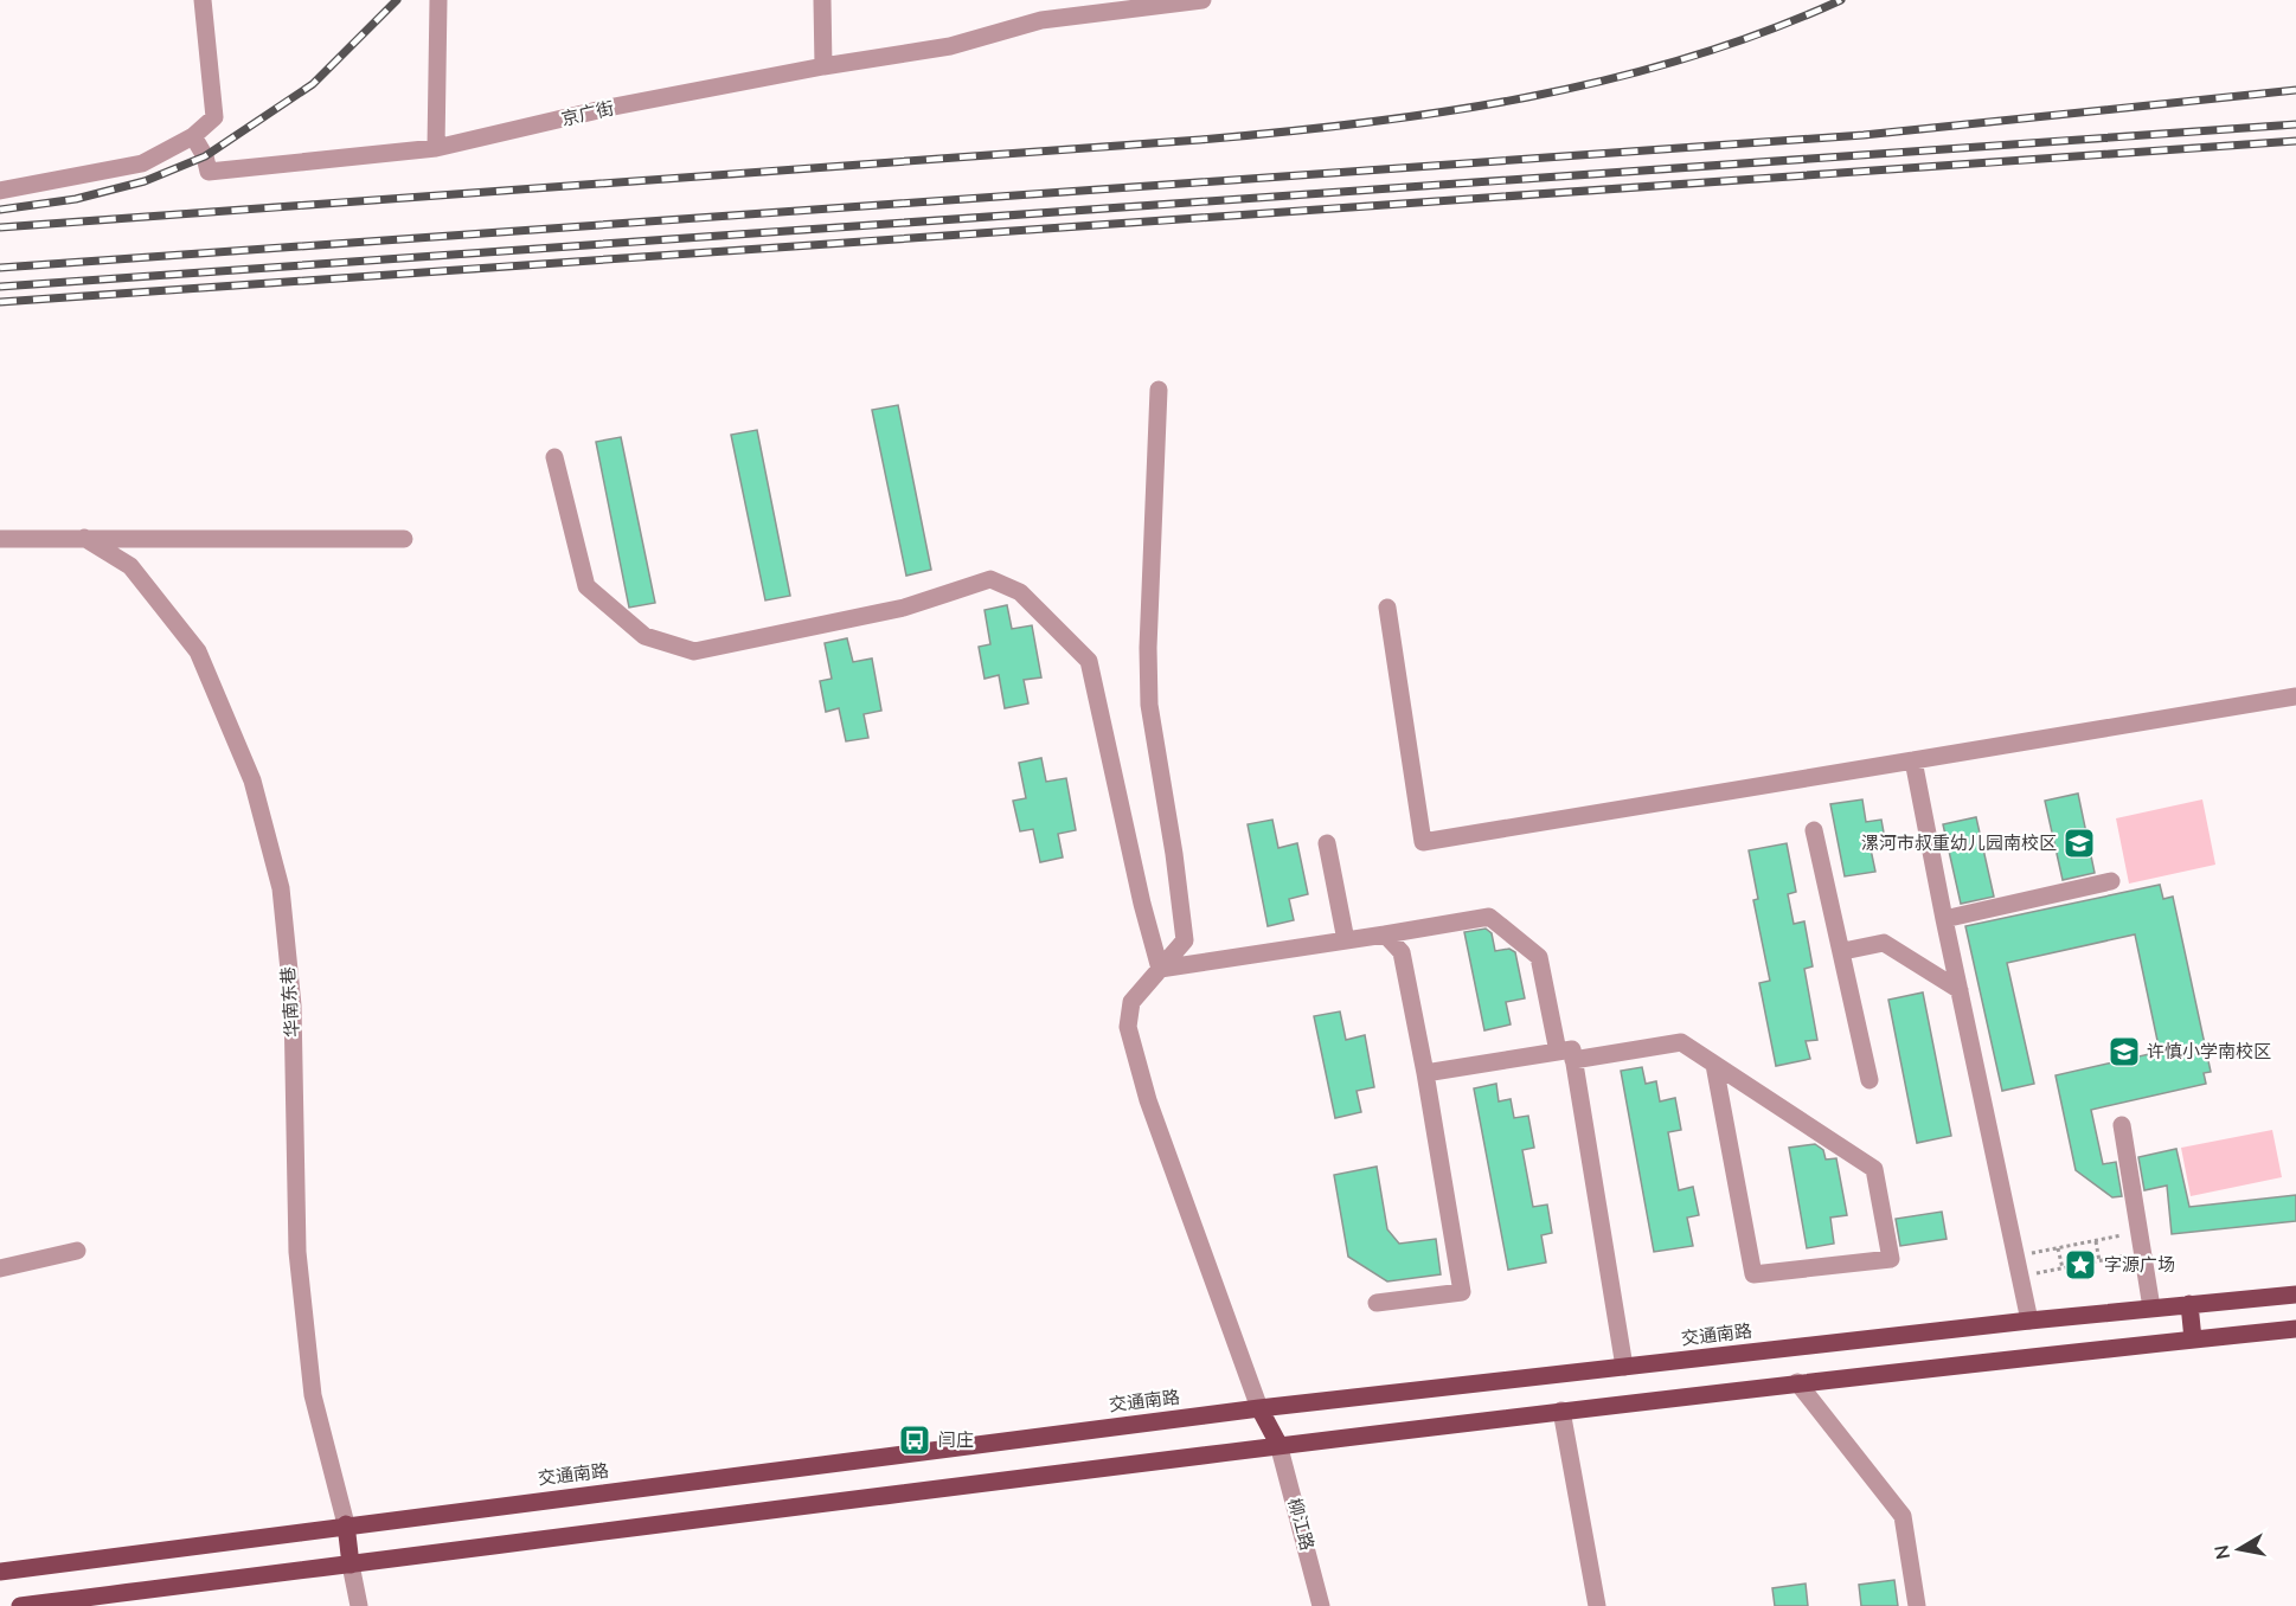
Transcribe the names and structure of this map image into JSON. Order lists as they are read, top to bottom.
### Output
{
  "streets": {
    "main road": ["交通南路"],
    "street": ["京广街", "华南东巷", "柳江路"]
  },
  "crossings": [
    ["华南东巷", "交通南路"]
  ],
  "places": {
    "school or university": ["漯河市叔重幼儿园南校区", "许慎小学南校区"],
    "place": ["字源广场"],
    "bus stop": ["闫庄"]
  },
  "north": "left"
}
